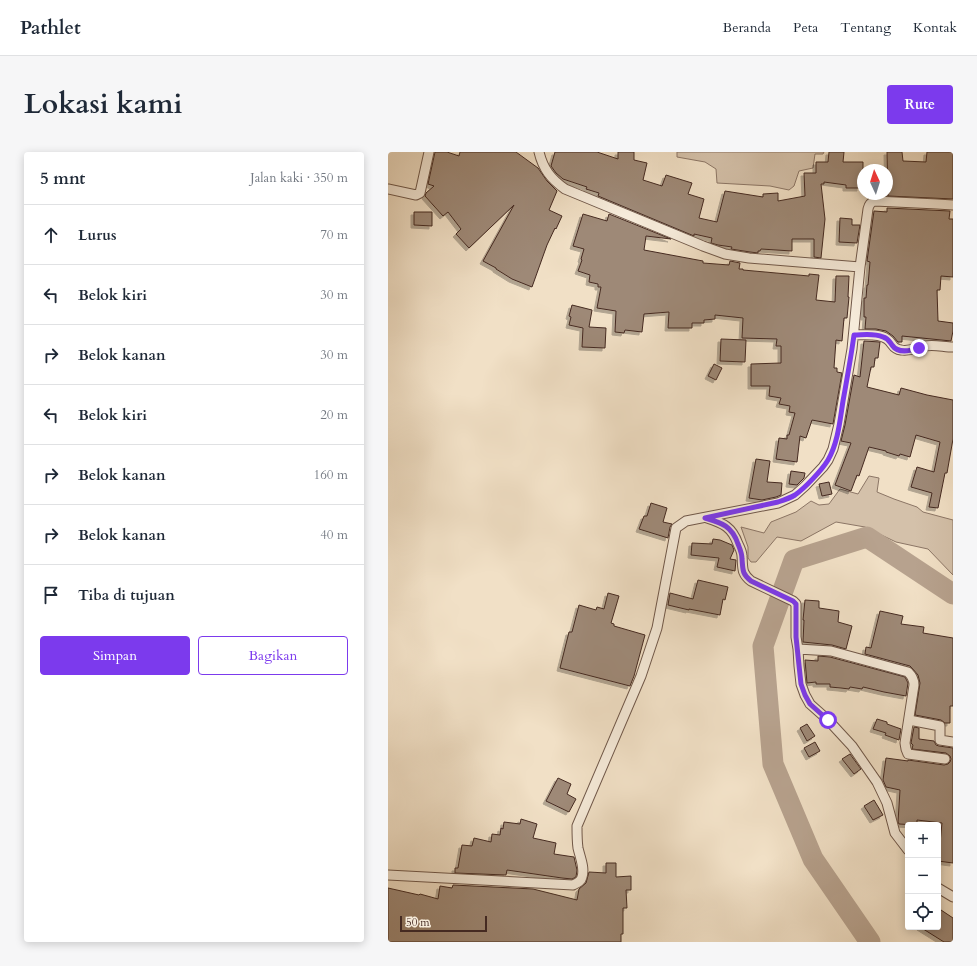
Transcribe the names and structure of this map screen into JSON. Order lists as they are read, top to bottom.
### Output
{
  "scale_bar": "50 m",
  "north": "top",
  "page": {
    "header": "Pathlet",
    "nav": [
      "Beranda",
      "Peta",
      "Tentang",
      "Kontak"
    ],
    "title": "Lokasi kami",
    "buttons": [
      "Rute",
      ["Simpan", "Bagikan"]
    ],
    "heading": ["5 mnt", "Jalan kaki · 350 m"],
    "list": [
      ["Lurus", "70 m"],
      ["Belok kiri", "30 m"],
      ["Belok kanan", "30 m"],
      ["Belok kiri", "20 m"],
      ["Belok kanan", "160 m"],
      ["Belok kanan", "40 m"],
      "Tiba di tujuan"
    ],
    "map_buttons": ["+", "−"],
    "scale": "50 m"
  }
}
